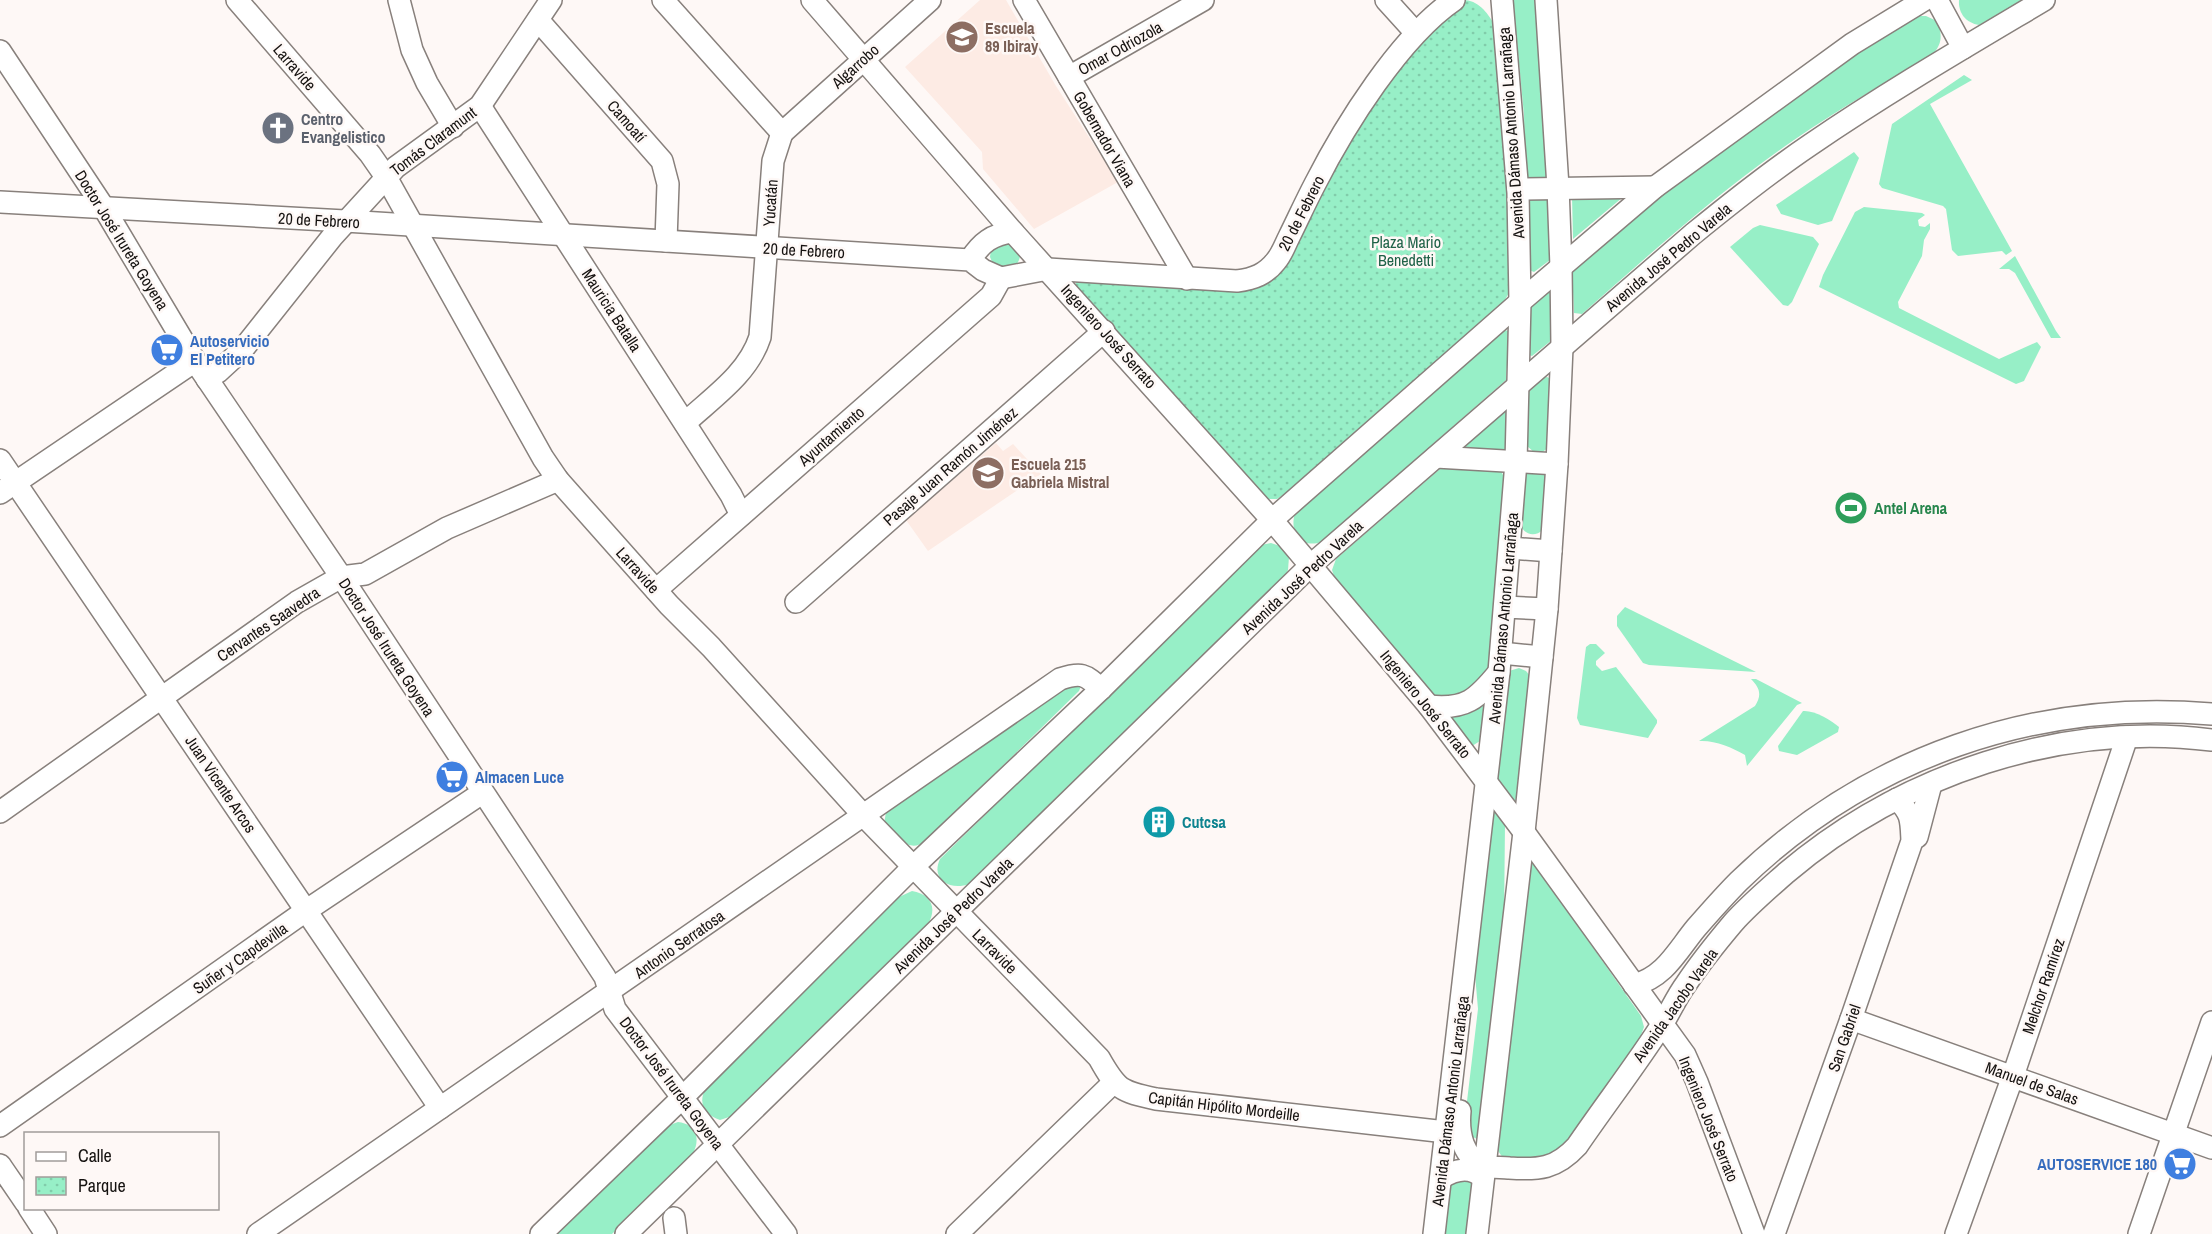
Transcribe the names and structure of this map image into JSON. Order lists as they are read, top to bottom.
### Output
{
  "streets": {
    "street": [
      "Omar Odriozola",
      "Algarrobo",
      "Larravide",
      "Camoatí",
      "Avenida Dámaso Antonio Larrañaga",
      "Gobernador Viana",
      "Tomás Claramunt",
      "Yucatán",
      "20 de Febrero",
      "Doctor José Irureta Goyena",
      "Avenida José Pedro Varela",
      "Mauricia Batalla",
      "Ingeniero José Serrato",
      "Ayuntamiento",
      "Pasaje Juan Ramón Jiménez",
      "Cervantes Saavedra",
      "Juan Vicente Arcos",
      "Antonio Serratosa",
      "Suñer y Capdevilla",
      "Melchor Ramírez",
      "Avenida Jacobo Varela",
      "San Gabriel",
      "Manuel de Salas",
      "Capitán Hipólito Mordeille"
    ]
  },
  "crossings": [
    ["Omar Odriozola", "Gobernador Viana"],
    ["Algarrobo", "Yucatán"],
    ["Algarrobo", "Ingeniero José Serrato"],
    ["Larravide", "Tomás Claramunt"],
    ["Larravide", "20 de Febrero"],
    ["Larravide", "Avenida José Pedro Varela"],
    ["Larravide", "Ayuntamiento"],
    ["Larravide", "Cervantes Saavedra"],
    ["Larravide", "Antonio Serratosa"],
    ["Larravide", "Capitán Hipólito Mordeille"],
    ["Camoatí", "Tomás Claramunt"],
    ["Camoatí", "20 de Febrero"],
    ["Avenida Dámaso Antonio Larrañaga", "Avenida José Pedro Varela"],
    ["Avenida Dámaso Antonio Larrañaga", "Ingeniero José Serrato"],
    ["Avenida Dámaso Antonio Larrañaga", "Avenida Jacobo Varela"],
    ["Avenida Dámaso Antonio Larrañaga", "Capitán Hipólito Mordeille"],
    ["Gobernador Viana", "20 de Febrero"],
    ["Tomás Claramunt", "20 de Febrero"],
    ["Tomás Claramunt", "Doctor José Irureta Goyena"],
    ["Tomás Claramunt", "Mauricia Batalla"],
    ["Tomás Claramunt", "Juan Vicente Arcos"],
    ["Yucatán", "20 de Febrero"],
    ["Yucatán", "Mauricia Batalla"],
    ["20 de Febrero", "Doctor José Irureta Goyena"],
    ["20 de Febrero", "Mauricia Batalla"],
    ["20 de Febrero", "Ingeniero José Serrato"],
    ["20 de Febrero", "Ayuntamiento"],
    ["Doctor José Irureta Goyena", "Avenida José Pedro Varela"],
    ["Doctor José Irureta Goyena", "Cervantes Saavedra"],
    ["Doctor José Irureta Goyena", "Antonio Serratosa"],
    ["Doctor José Irureta Goyena", "Suñer y Capdevilla"],
    ["Avenida José Pedro Varela", "Ingeniero José Serrato"],
    ["Mauricia Batalla", "Ayuntamiento"],
    ["Ingeniero José Serrato", "Pasaje Juan Ramón Jiménez"],
    ["Ingeniero José Serrato", "Avenida Jacobo Varela"],
    ["Cervantes Saavedra", "Juan Vicente Arcos"],
    ["Juan Vicente Arcos", "Antonio Serratosa"],
    ["Juan Vicente Arcos", "Suñer y Capdevilla"],
    ["Melchor Ramírez", "Avenida Jacobo Varela"],
    ["Melchor Ramírez", "Manuel de Salas"],
    ["Avenida Jacobo Varela", "San Gabriel"],
    ["San Gabriel", "Manuel de Salas"]
  ],
  "parks": ["Plaza Mario Benedetti"],
  "places": {
    "school or university": ["Escuela 89 Ibiray", "Escuela 215 Gabriela Mistral"],
    "church": ["Centro Evangelistico"],
    "supermarket": ["Autoservicio El Petitero", "Almacen Luce", "AUTOSERVICE 180"],
    "sports": ["Antel Arena"],
    "building": ["Cutcsa"]
  },
  "legend": ["Calle", "Parque"]
}
